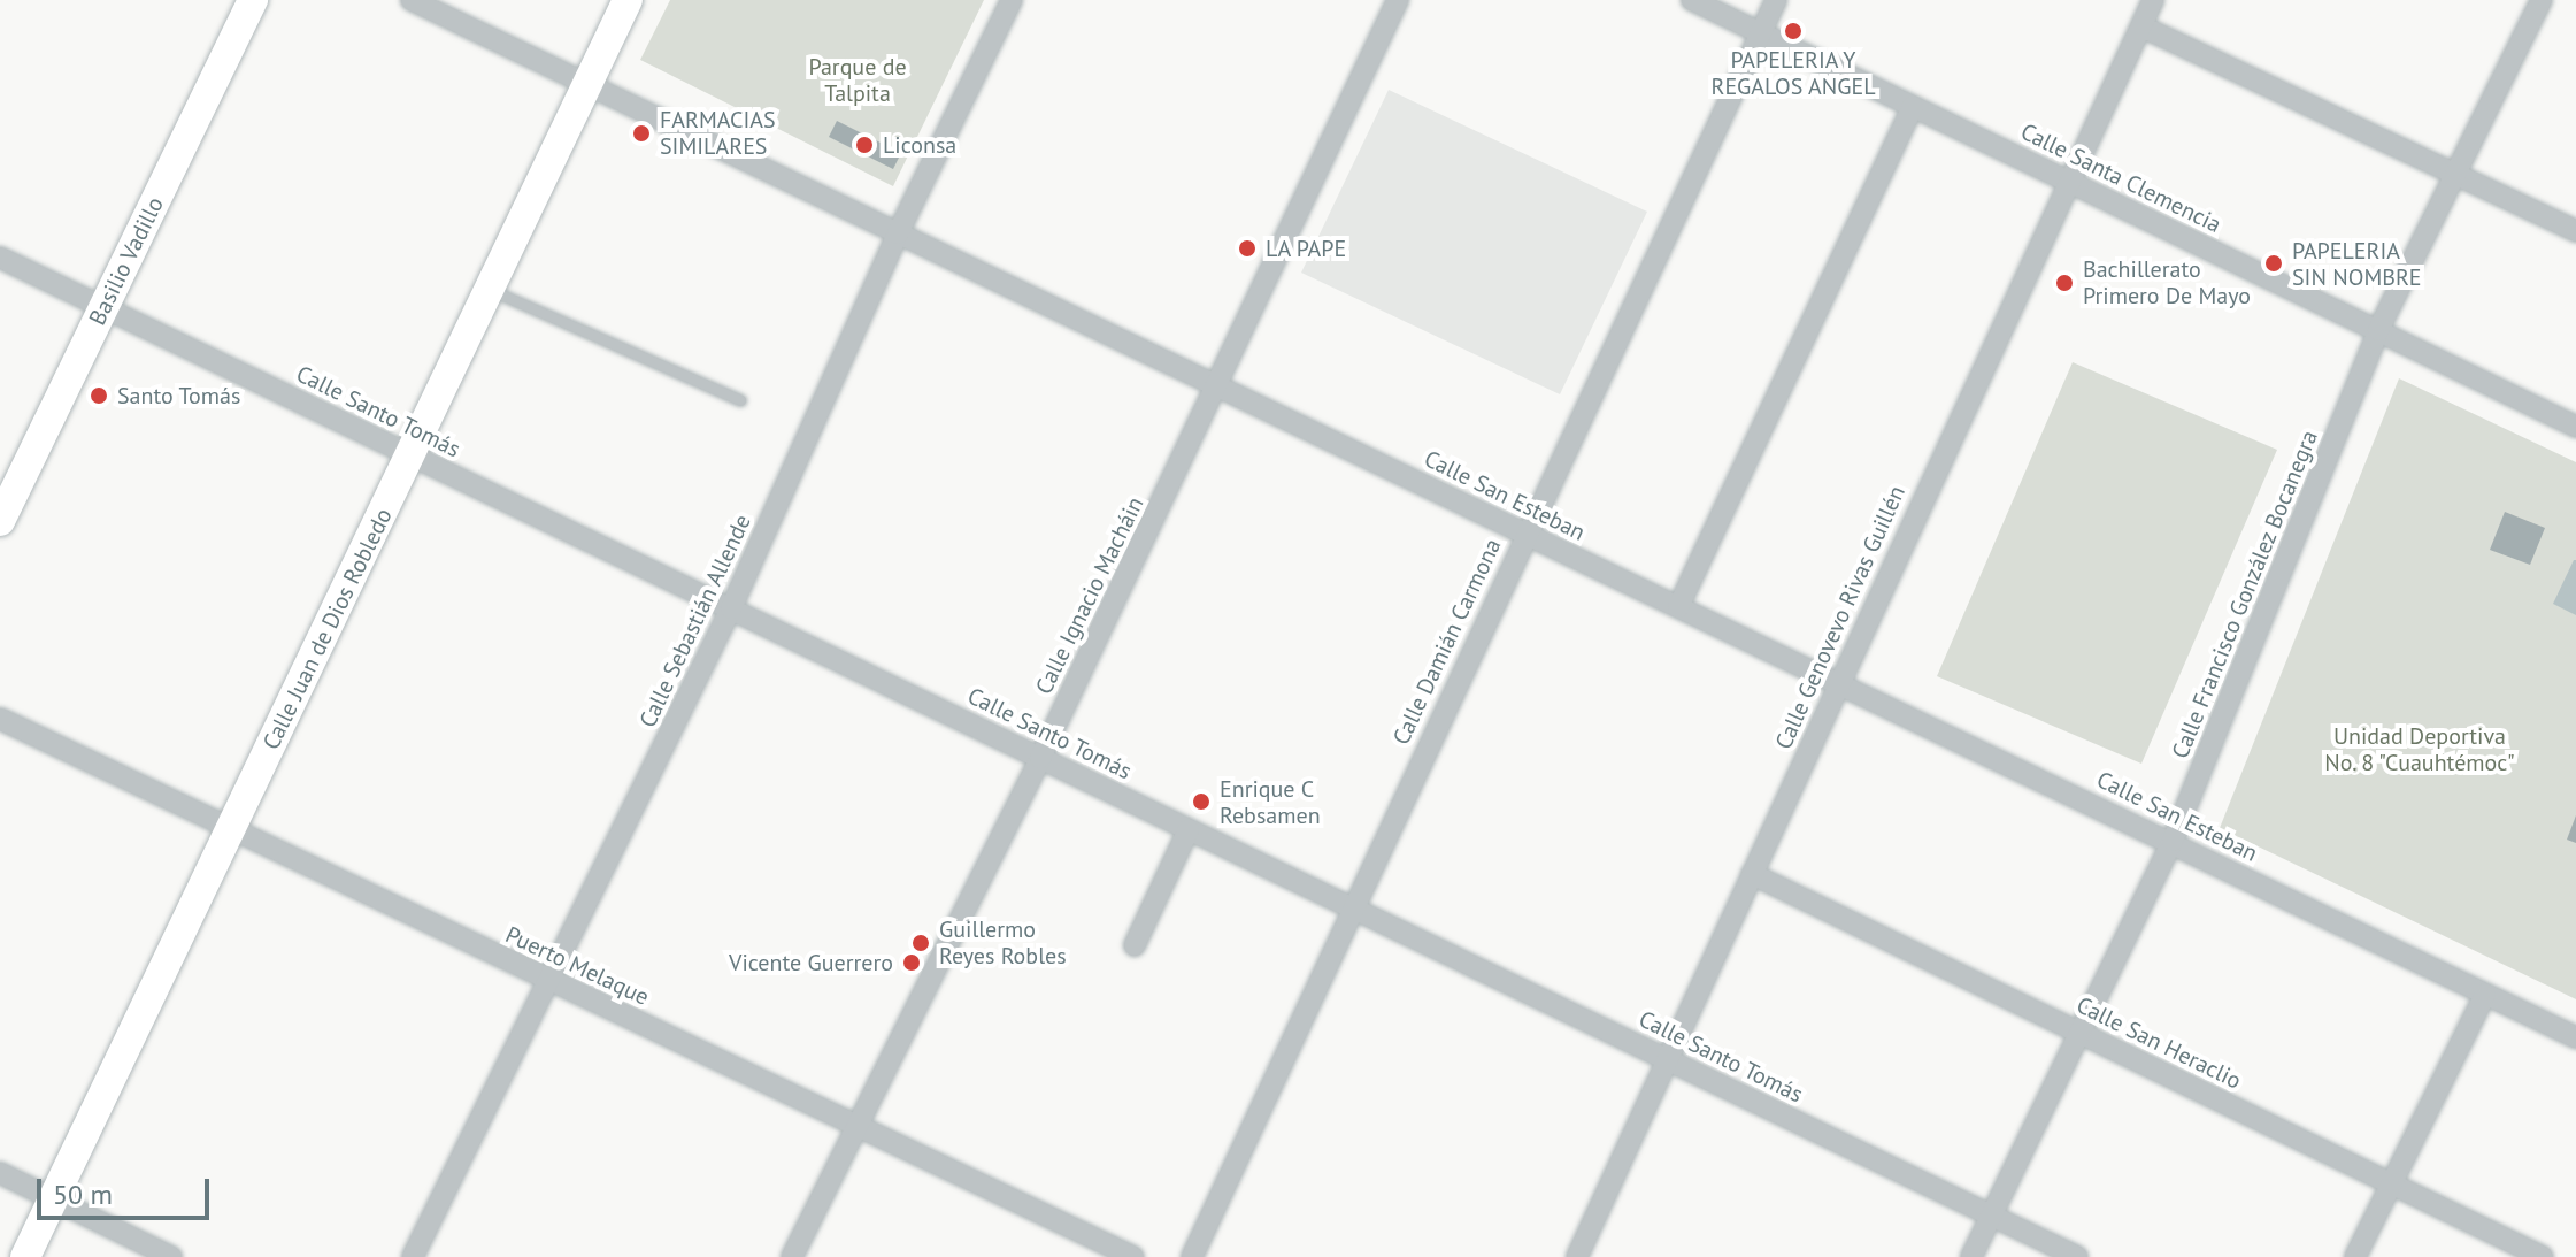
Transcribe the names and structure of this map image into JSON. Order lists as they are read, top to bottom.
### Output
{
  "streets": {
    "street": [
      "Calle Santa Clemencia",
      "Basilio Vadillo",
      "Calle Santo Tomás",
      "Calle San Esteban",
      "Calle Francisco González Bocanegra",
      "Calle Ignacio Macháin",
      "Calle Genovevo Rivas Guillén",
      "Calle Sebastián Allende",
      "Calle Juan de Dios Robledo",
      "Calle Damián Carmona",
      "Puerto Melaque",
      "Calle San Heraclio"
    ]
  },
  "crossings": [
    ["Calle Santa Clemencia", "Calle Francisco González Bocanegra"],
    ["Calle Santa Clemencia", "Calle Genovevo Rivas Guillén"],
    ["Calle Santa Clemencia", "Calle Damián Carmona"],
    ["Basilio Vadillo", "Calle Santo Tomás"],
    ["Calle Santo Tomás", "Calle Francisco González Bocanegra"],
    ["Calle Santo Tomás", "Calle Ignacio Macháin"],
    ["Calle Santo Tomás", "Calle Genovevo Rivas Guillén"],
    ["Calle Santo Tomás", "Calle Sebastián Allende"],
    ["Calle Santo Tomás", "Calle Juan de Dios Robledo"],
    ["Calle Santo Tomás", "Calle Damián Carmona"],
    ["Calle San Esteban", "Calle Francisco González Bocanegra"],
    ["Calle San Esteban", "Calle Ignacio Macháin"],
    ["Calle San Esteban", "Calle Genovevo Rivas Guillén"],
    ["Calle San Esteban", "Calle Sebastián Allende"],
    ["Calle San Esteban", "Calle Juan de Dios Robledo"],
    ["Calle San Esteban", "Calle Damián Carmona"],
    ["Calle Francisco González Bocanegra", "Calle San Heraclio"],
    ["Calle Ignacio Macháin", "Puerto Melaque"],
    ["Calle Genovevo Rivas Guillén", "Calle San Heraclio"],
    ["Calle Sebastián Allende", "Puerto Melaque"],
    ["Calle Juan de Dios Robledo", "Puerto Melaque"]
  ],
  "parks": ["Parque de Talpita", "Unidad Deportiva No. 8 \"Cuauhtémoc\""],
  "places": [
    "PAPELERIA Y REGALOS ANGEL",
    "FARMACIAS SIMILARES",
    "Liconsa",
    "LA PAPE",
    "PAPELERIA SIN NOMBRE",
    "Bachillerato Primero De Mayo",
    "Santo Tomás",
    "Enrique C Rebsamen",
    "Guillermo Reyes Robles",
    "Vicente Guerrero"
  ],
  "scale_bar": "50 m"
}
